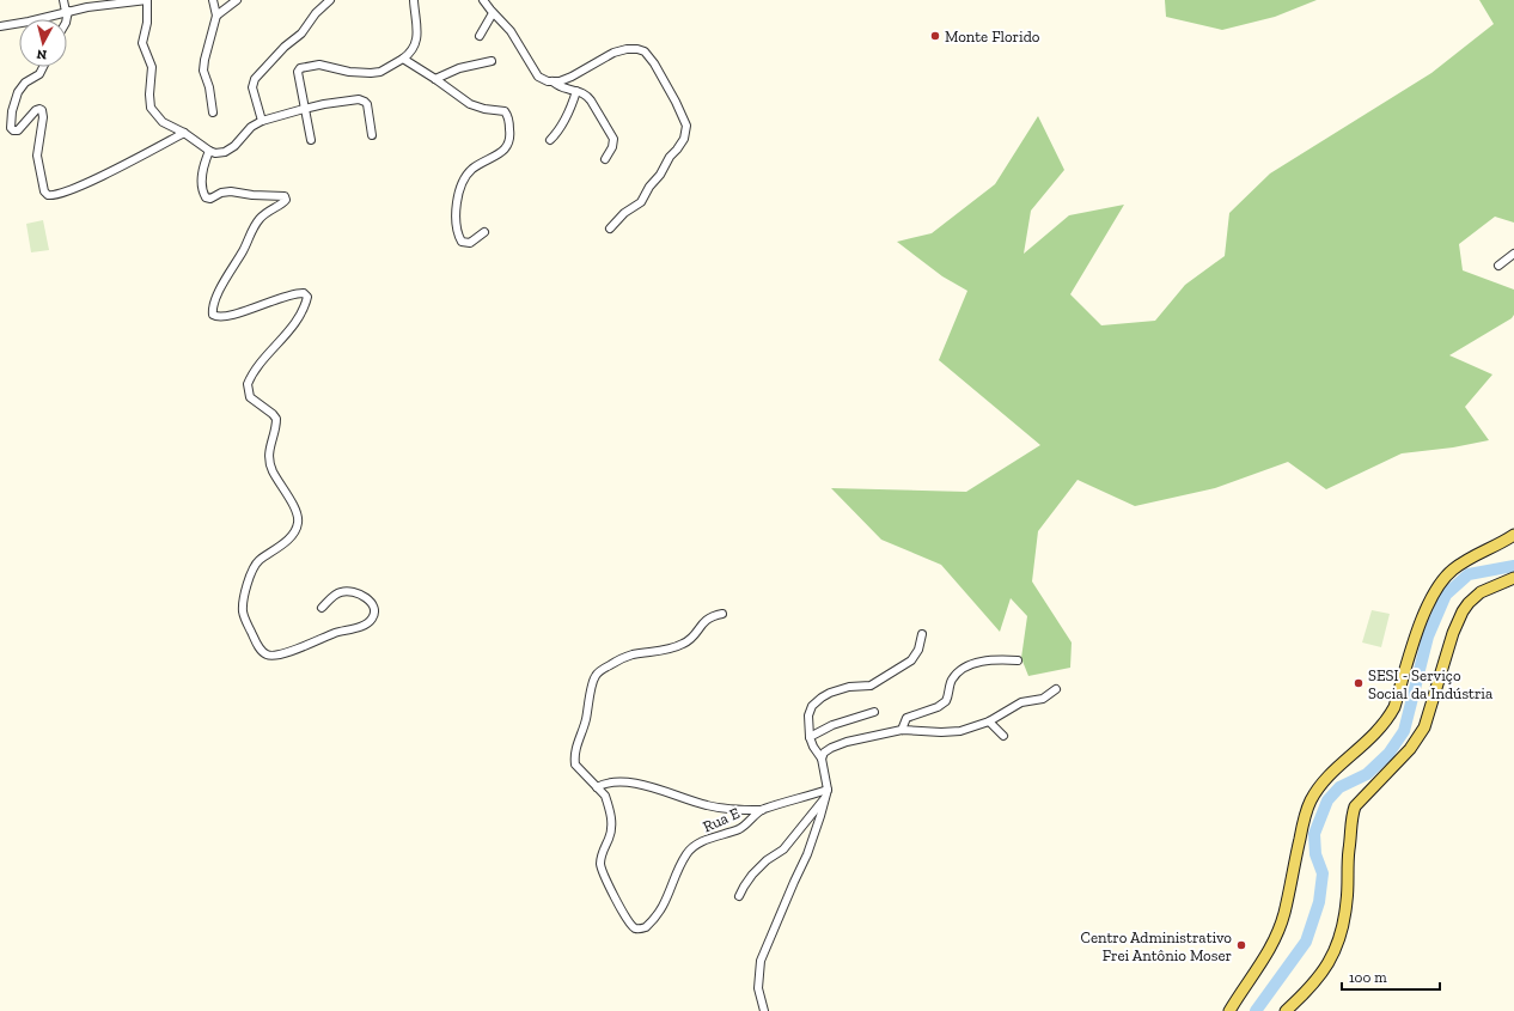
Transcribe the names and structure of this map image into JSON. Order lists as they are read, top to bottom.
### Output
{
  "streets": {
    "street": ["Rua E"]
  },
  "places": ["Monte Florido", "SESI - Serviço Social da Indústria", "Centro Administrativo Frei Antônio Moser"],
  "scale_bar": "100 m",
  "north": "bottom"
}
